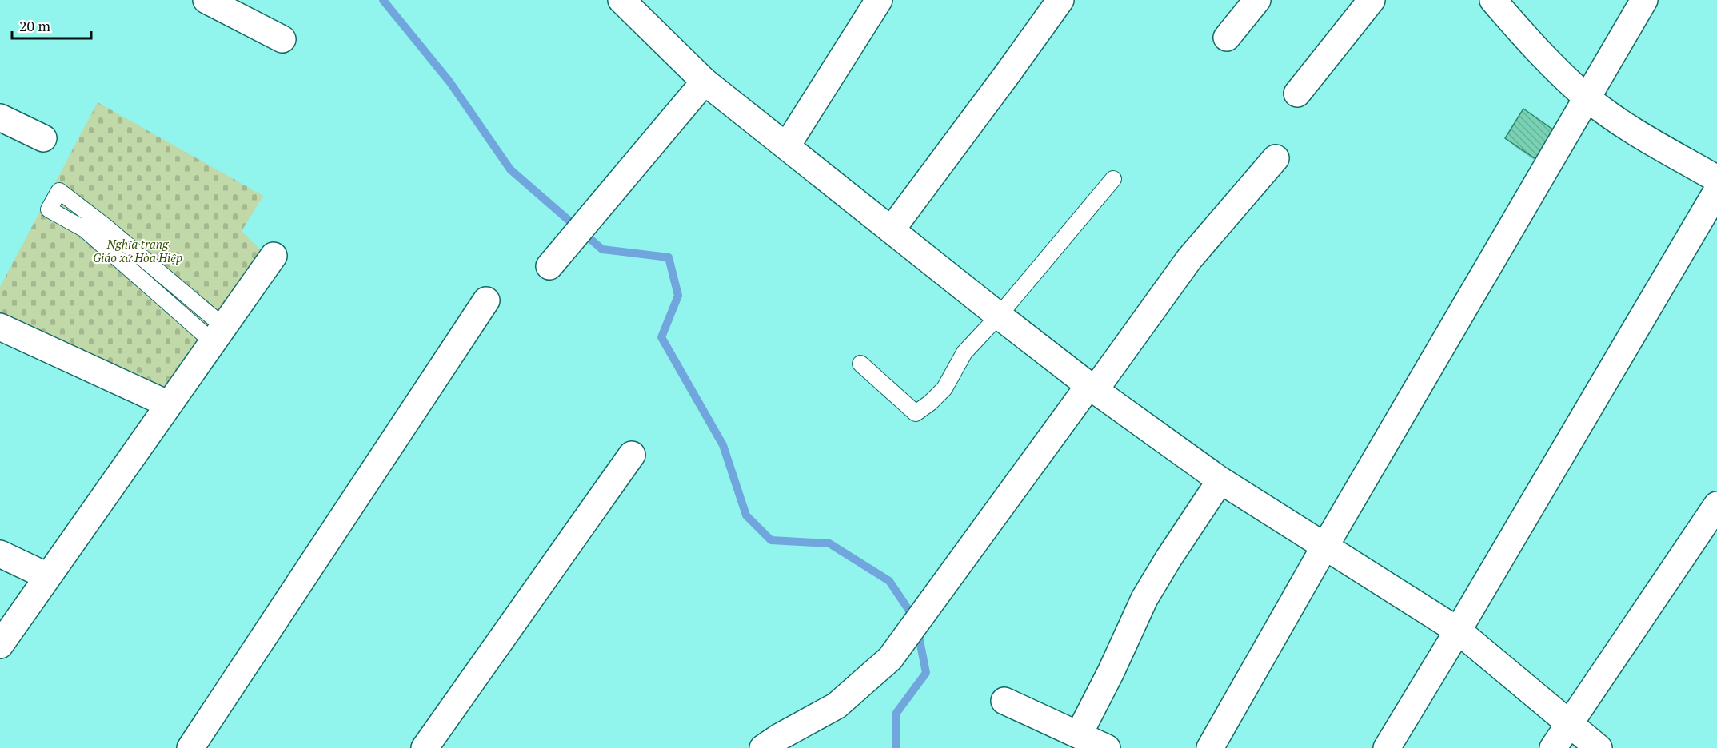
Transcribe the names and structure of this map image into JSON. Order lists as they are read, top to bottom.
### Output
{
  "parks": ["Nghĩa trang Giáo xứ Hòa Hiệp"],
  "scale_bar": "20 m"
}
